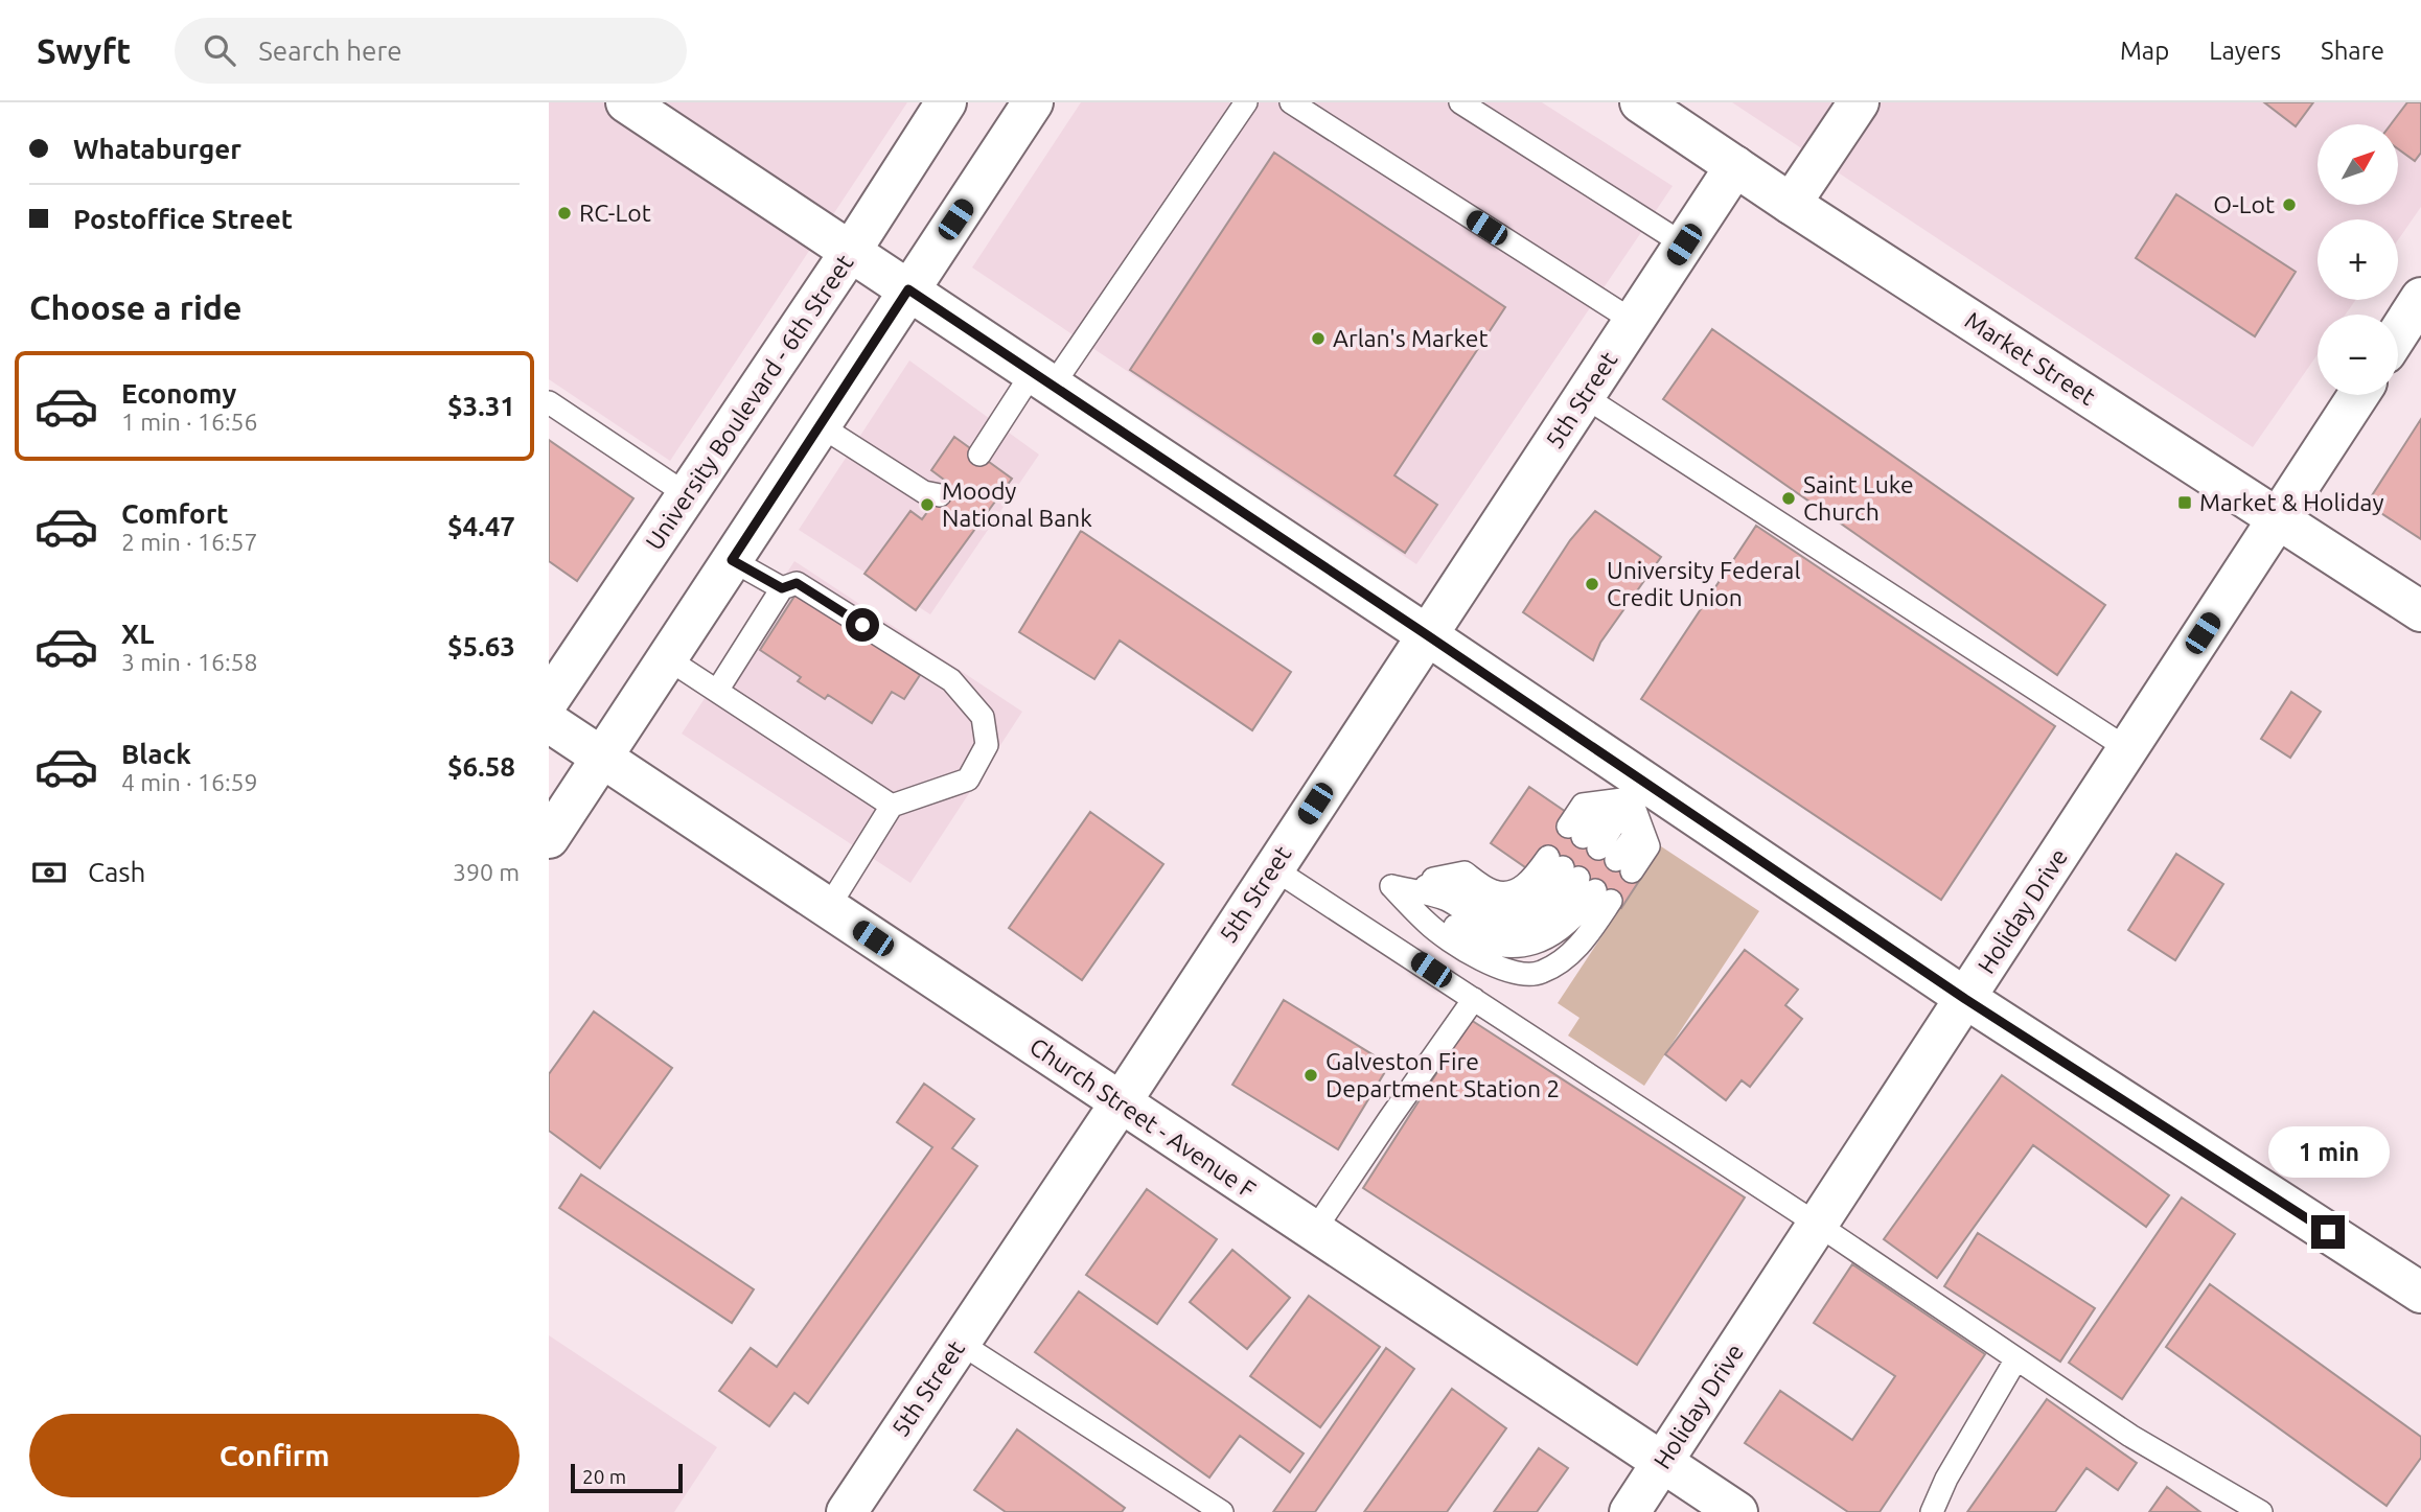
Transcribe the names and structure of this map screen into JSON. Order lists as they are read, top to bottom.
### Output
{
  "streets": {
    "street": [
      "Market Street",
      "5th Street",
      "University Boulevard - 6th Street",
      "Holiday Drive",
      "Church Street - Avenue F"
    ]
  },
  "crossings": [
    ["Market Street", "5th Street"],
    ["Market Street", "Holiday Drive"],
    ["5th Street", "Church Street - Avenue F"],
    ["Holiday Drive", "Church Street - Avenue F"]
  ],
  "places": {
    "other": [
      "O-Lot",
      "RC-Lot",
      "Arlan's Market",
      "Saint Luke Church",
      "Moody National Bank",
      "University Federal Credit Union",
      "Galveston Fire Department Station 2"
    ],
    "transit": ["Market & Holiday"]
  },
  "scale_bar": "20 m",
  "north": "top right",
  "page": {
    "header": "Swyft",
    "search": "Search here",
    "nav": ["Map", "Layers", "Share"],
    "banner": ["Whataburger", "Postoffice Street"],
    "map_buttons": ["+", "−"],
    "heading": "Choose a ride",
    "list": [
      {
        "name": "Economy",
        "note": "1 min · 16:56",
        "value": "$3.31"
      },
      {
        "name": "Comfort",
        "note": "2 min · 16:57",
        "value": "$4.47"
      },
      {
        "name": "XL",
        "note": "3 min · 16:58",
        "value": "$5.63"
      },
      {
        "name": "Black",
        "note": "4 min · 16:59",
        "value": "$6.58"
      }
    ],
    "pay": ["Cash", "390 m"],
    "bubble": "1 min",
    "buttons": "Confirm",
    "scale": "20 m"
  }
}
